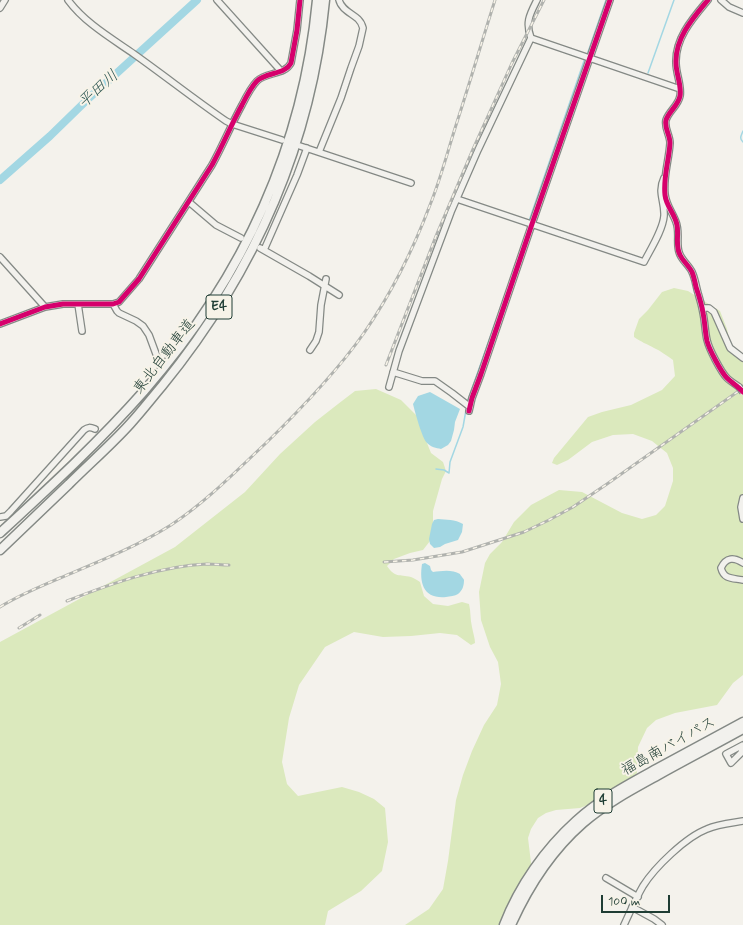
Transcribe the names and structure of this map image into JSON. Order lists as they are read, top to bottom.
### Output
{
  "streets": {
    "highway": [
      "E4",
      "東北自動車道",
      "福島南バイパス",
      "4"
    ]
  },
  "water": ["平田川"],
  "scale_bar": "100 m"
}
